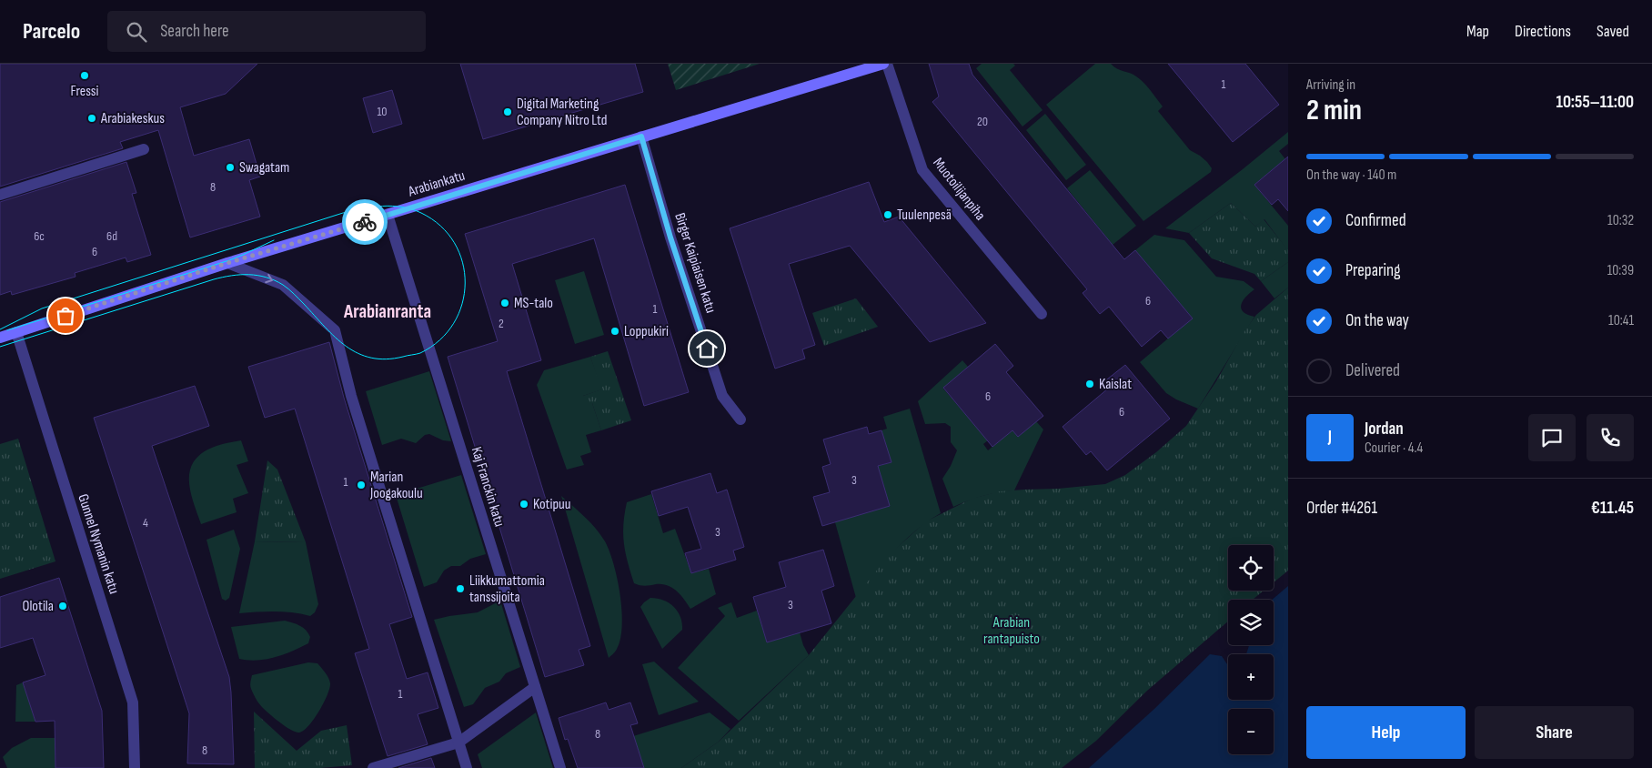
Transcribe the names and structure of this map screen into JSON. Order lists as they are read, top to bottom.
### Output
{
  "streets": {
    "street": [
      "Arabiankatu",
      "Muotoilijanpiha",
      "Birger Kaipiaisen katu",
      "Kaj Franckin katu",
      "Gunnel Nymanin katu"
    ]
  },
  "crossings": [
    ["Arabiankatu", "Birger Kaipiaisen katu"],
    ["Arabiankatu", "Kaj Franckin katu"],
    ["Arabiankatu", "Gunnel Nymanin katu"]
  ],
  "districts": ["Arabianranta"],
  "parks": ["Arabian rantapuisto"],
  "places": [
    "Fressi",
    "Digital Marketing Company Nitro Ltd",
    "Arabiakeskus",
    "Swagatam",
    "Tuulenpesä",
    "MS-talo",
    "Loppukiri",
    "Kaislat",
    "Marian Joogakoulu",
    "Kotipuu",
    "Liikkumattomia tanssijoita",
    "Olotila"
  ],
  "house_numbers": [
    "1",
    "10",
    "20",
    "8",
    "6c",
    "6d",
    "6",
    "6",
    "1",
    "2",
    "6",
    "6",
    "3",
    "1",
    "4",
    "3",
    "3",
    "1",
    "8",
    "8"
  ],
  "page": {
    "header": "Parcelo",
    "search": "Search here",
    "nav": ["Map", "Directions", "Saved"],
    "heading": ["2 min", "Arriving in", "10:55–11:00"],
    "panel": [
      "Jordan",
      "Courier · 4.4",
      "Order #4261",
      "€11.45"
    ],
    "bar": "On the way · 140 m",
    "list": [
      ["Confirmed", "10:32"],
      ["Preparing", "10:39"],
      ["On the way", "10:41"],
      "Delivered"
    ],
    "round": "J",
    "map_buttons": ["+", "−"],
    "buttons": ["Help", "Share"]
  }
}
